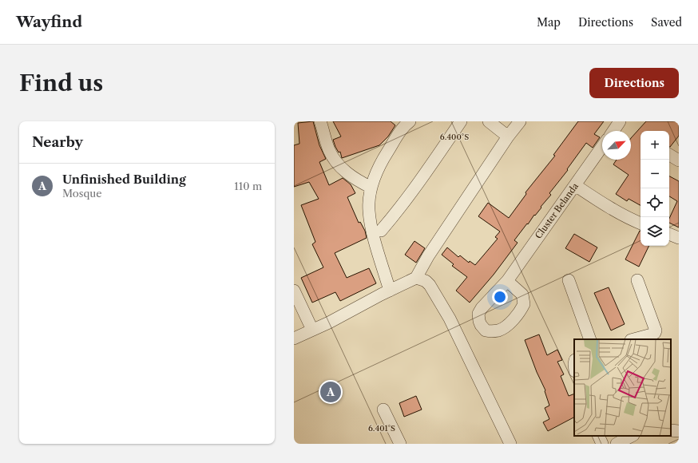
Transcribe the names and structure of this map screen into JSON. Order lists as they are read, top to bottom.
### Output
{
  "streets": {
    "street": ["Cluster Belanda"]
  },
  "north": "top right",
  "page": {
    "header": "Wayfind",
    "nav": ["Map", "Directions", "Saved"],
    "buttons": "Directions",
    "title": "Find us",
    "heading": "Nearby",
    "map_buttons": ["+", "−"],
    "list": [
      {
        "mark": "A",
        "name": "Unfinished Building",
        "note": "Mosque",
        "value": "110 m"
      }
    ],
    "pins": "A"
  },
  "coordinates": ["6.400°S", "6.401°S"]
}
